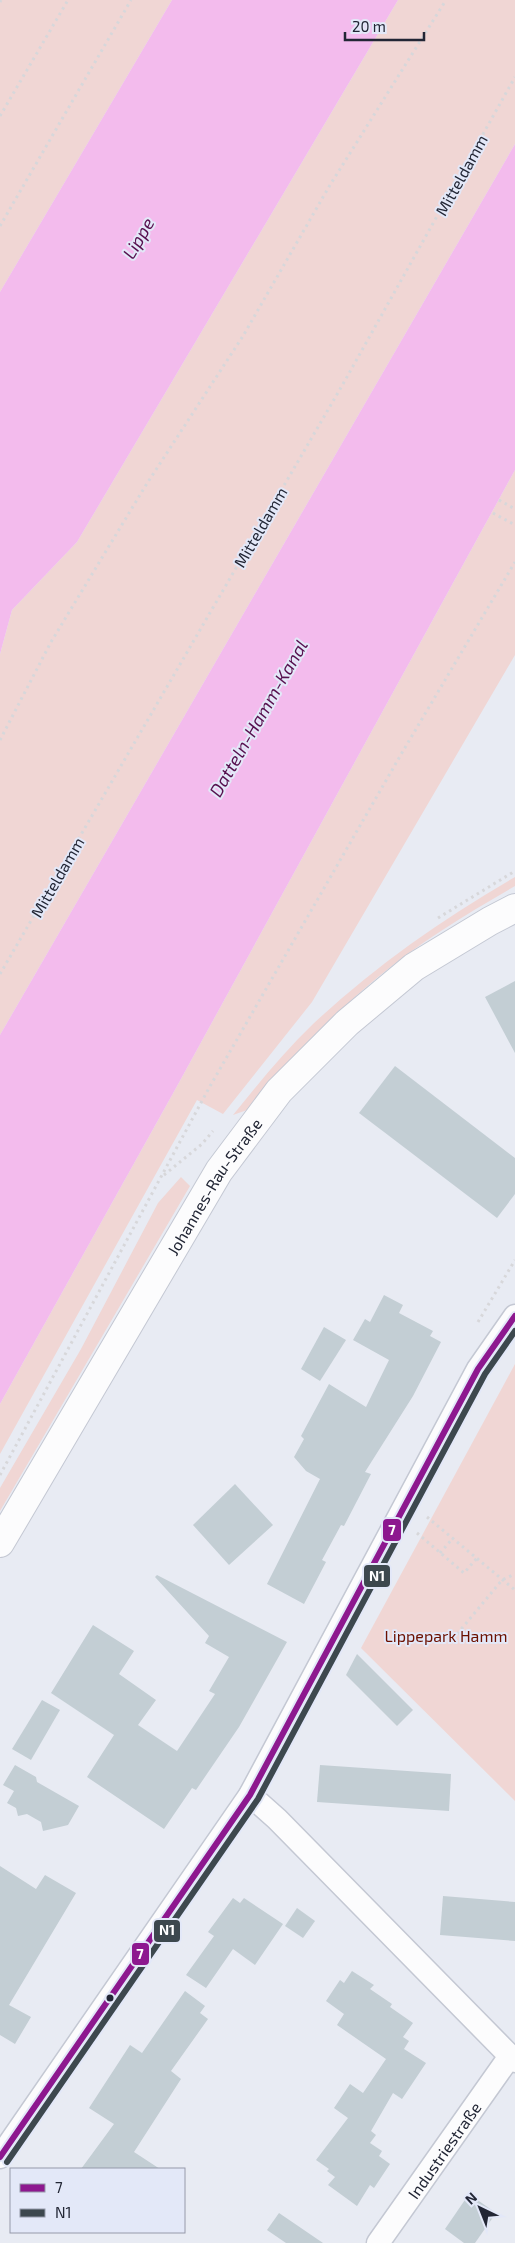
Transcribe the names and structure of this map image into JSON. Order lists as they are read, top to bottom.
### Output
{
  "streets": {
    "street": ["Johannes-Rau-Straße", "Industriestraße"],
    "path": ["Mitteldamm"]
  },
  "water": ["Lippe", "Datteln-Hamm-Kanal"],
  "parks": ["Lippepark Hamm"],
  "lines": ["transit line 7", "transit line N1"],
  "legend": ["7", "N1"],
  "scale_bar": "20 m",
  "north": "top left"
}
